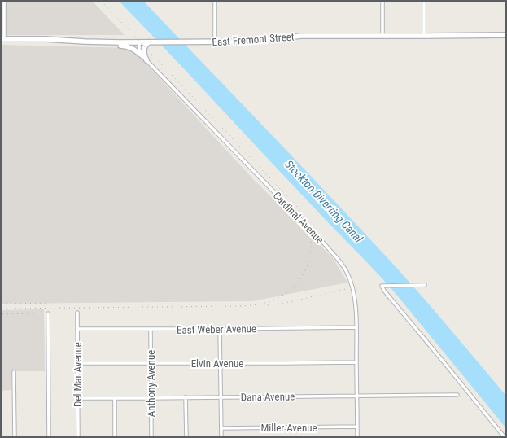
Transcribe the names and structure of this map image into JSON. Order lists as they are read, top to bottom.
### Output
{
  "streets": {
    "main road": ["East Fremont Street"],
    "street": [
      "Cardinal Avenue",
      "East Weber Avenue",
      "Elvin Avenue",
      "Del Mar Avenue",
      "Anthony Avenue",
      "Dana Avenue",
      "Miller Avenue"
    ]
  },
  "crossings": [
    ["East Fremont Street", "Cardinal Avenue"],
    ["Cardinal Avenue", "East Weber Avenue"],
    ["Cardinal Avenue", "Elvin Avenue"],
    ["Cardinal Avenue", "Dana Avenue"],
    ["Cardinal Avenue", "Miller Avenue"],
    ["East Weber Avenue", "Del Mar Avenue"],
    ["East Weber Avenue", "Anthony Avenue"],
    ["Elvin Avenue", "Del Mar Avenue"],
    ["Elvin Avenue", "Anthony Avenue"],
    ["Del Mar Avenue", "Dana Avenue"],
    ["Anthony Avenue", "Dana Avenue"]
  ],
  "water": ["Stockton Diverting Canal"]
}
